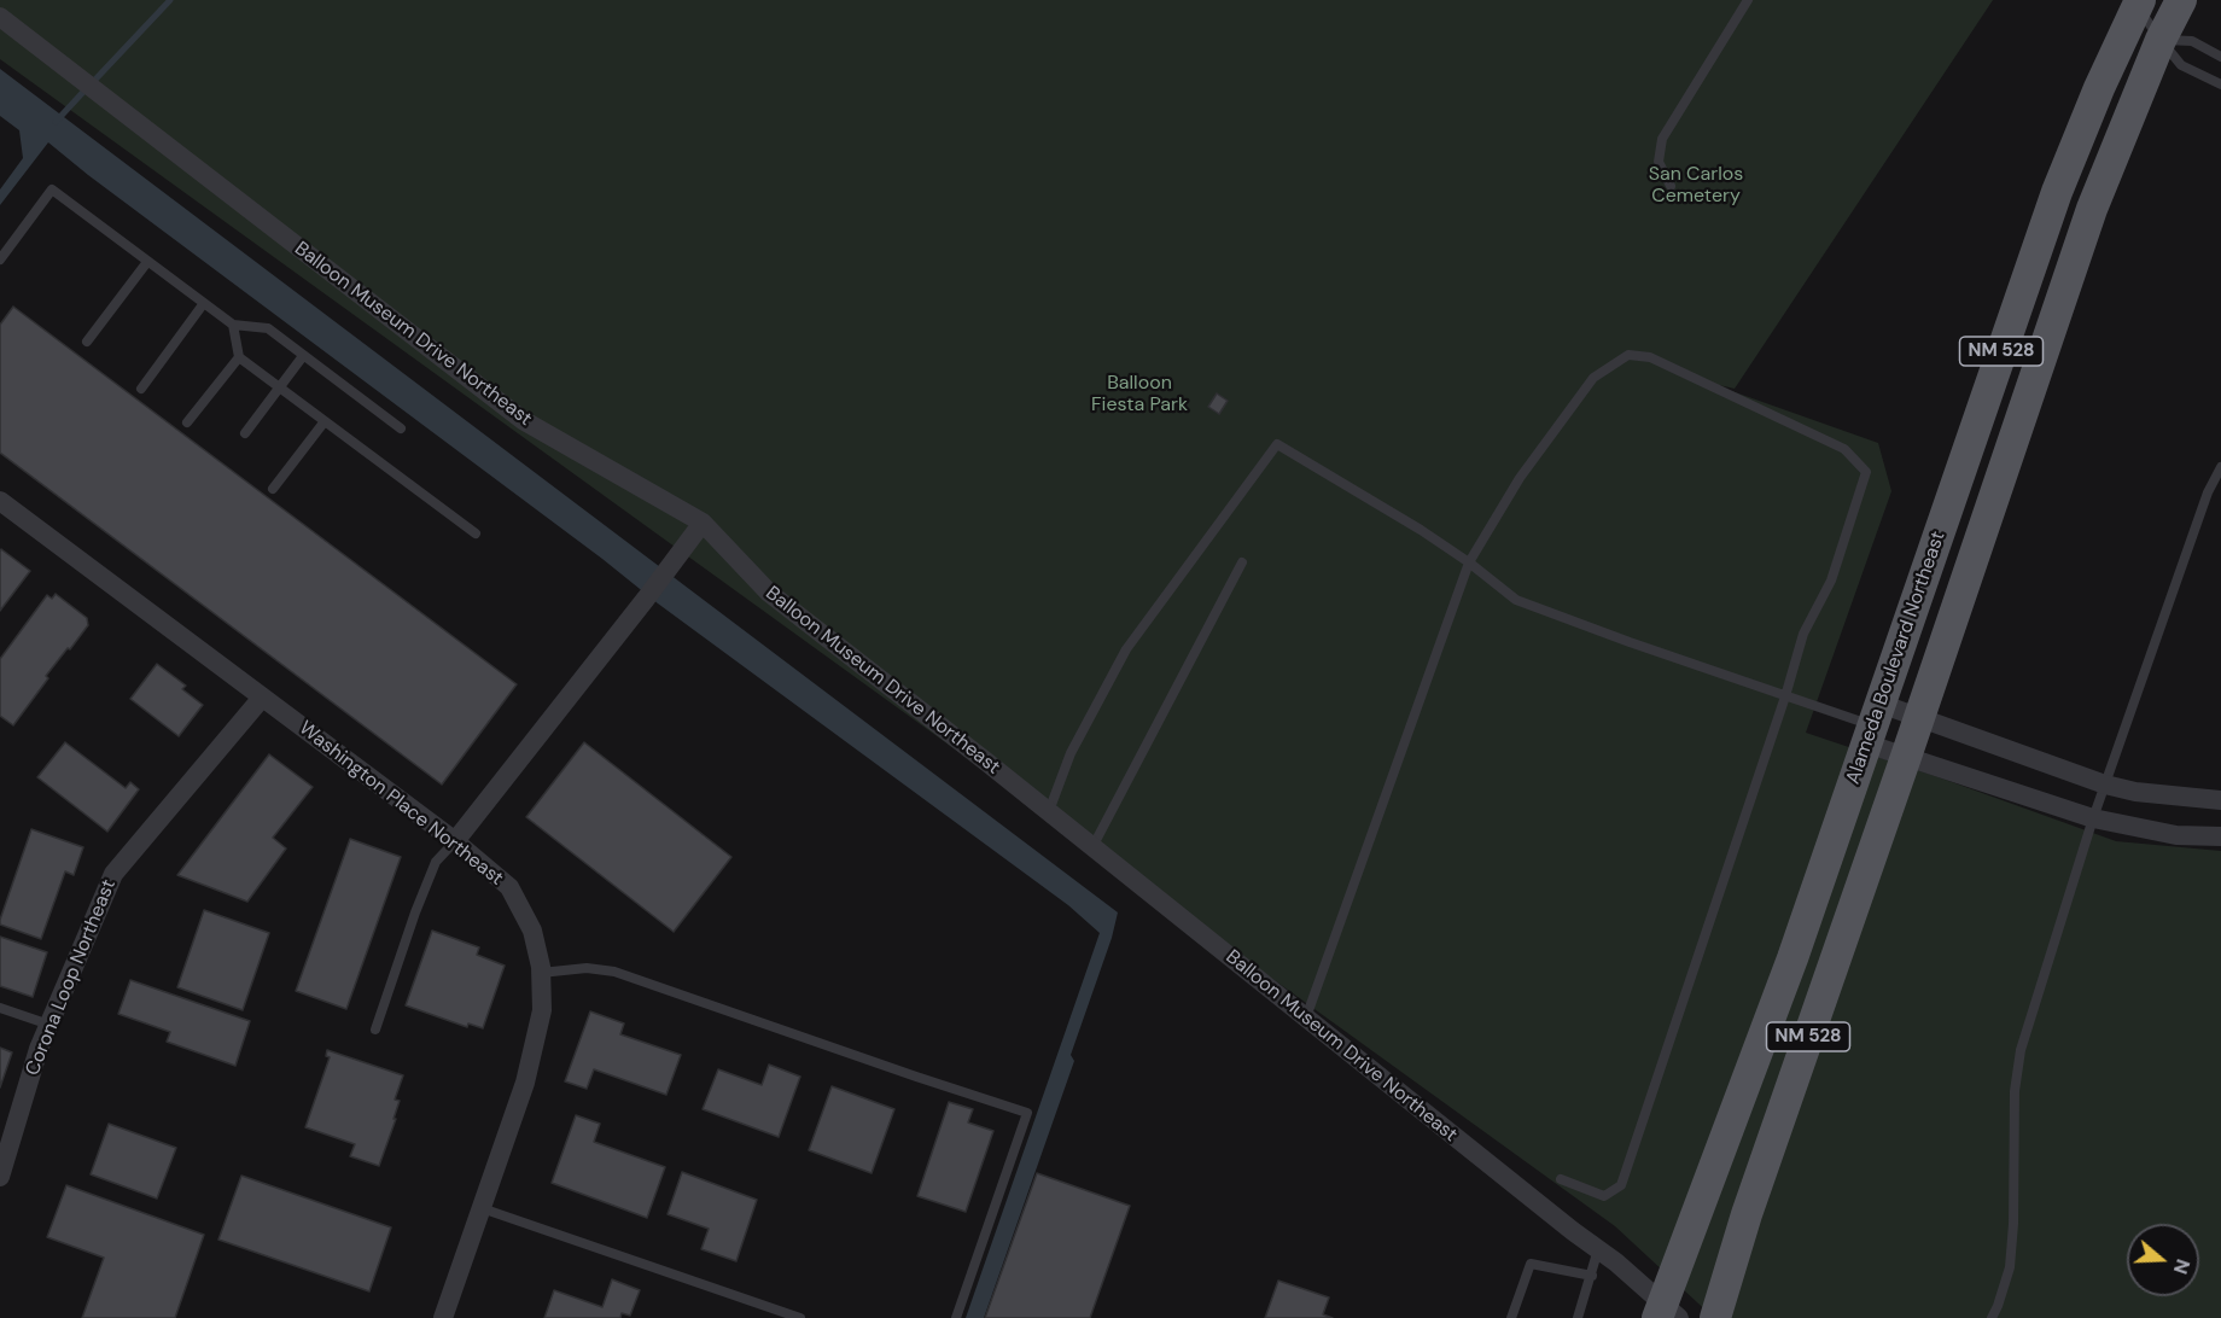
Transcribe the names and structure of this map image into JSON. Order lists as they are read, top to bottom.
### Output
{
  "streets": {
    "main road": ["NM 528", "Alameda Boulevard Northeast"],
    "street": ["Balloon Museum Drive Northeast", "Washington Place Northeast", "Corona Loop Northeast"]
  },
  "crossings": [
    ["Balloon Museum Drive Northeast", "Alameda Boulevard Northeast"],
    ["Washington Place Northeast", "Corona Loop Northeast"]
  ],
  "parks": ["San Carlos Cemetery", "Balloon Fiesta Park"],
  "north": "right"
}
